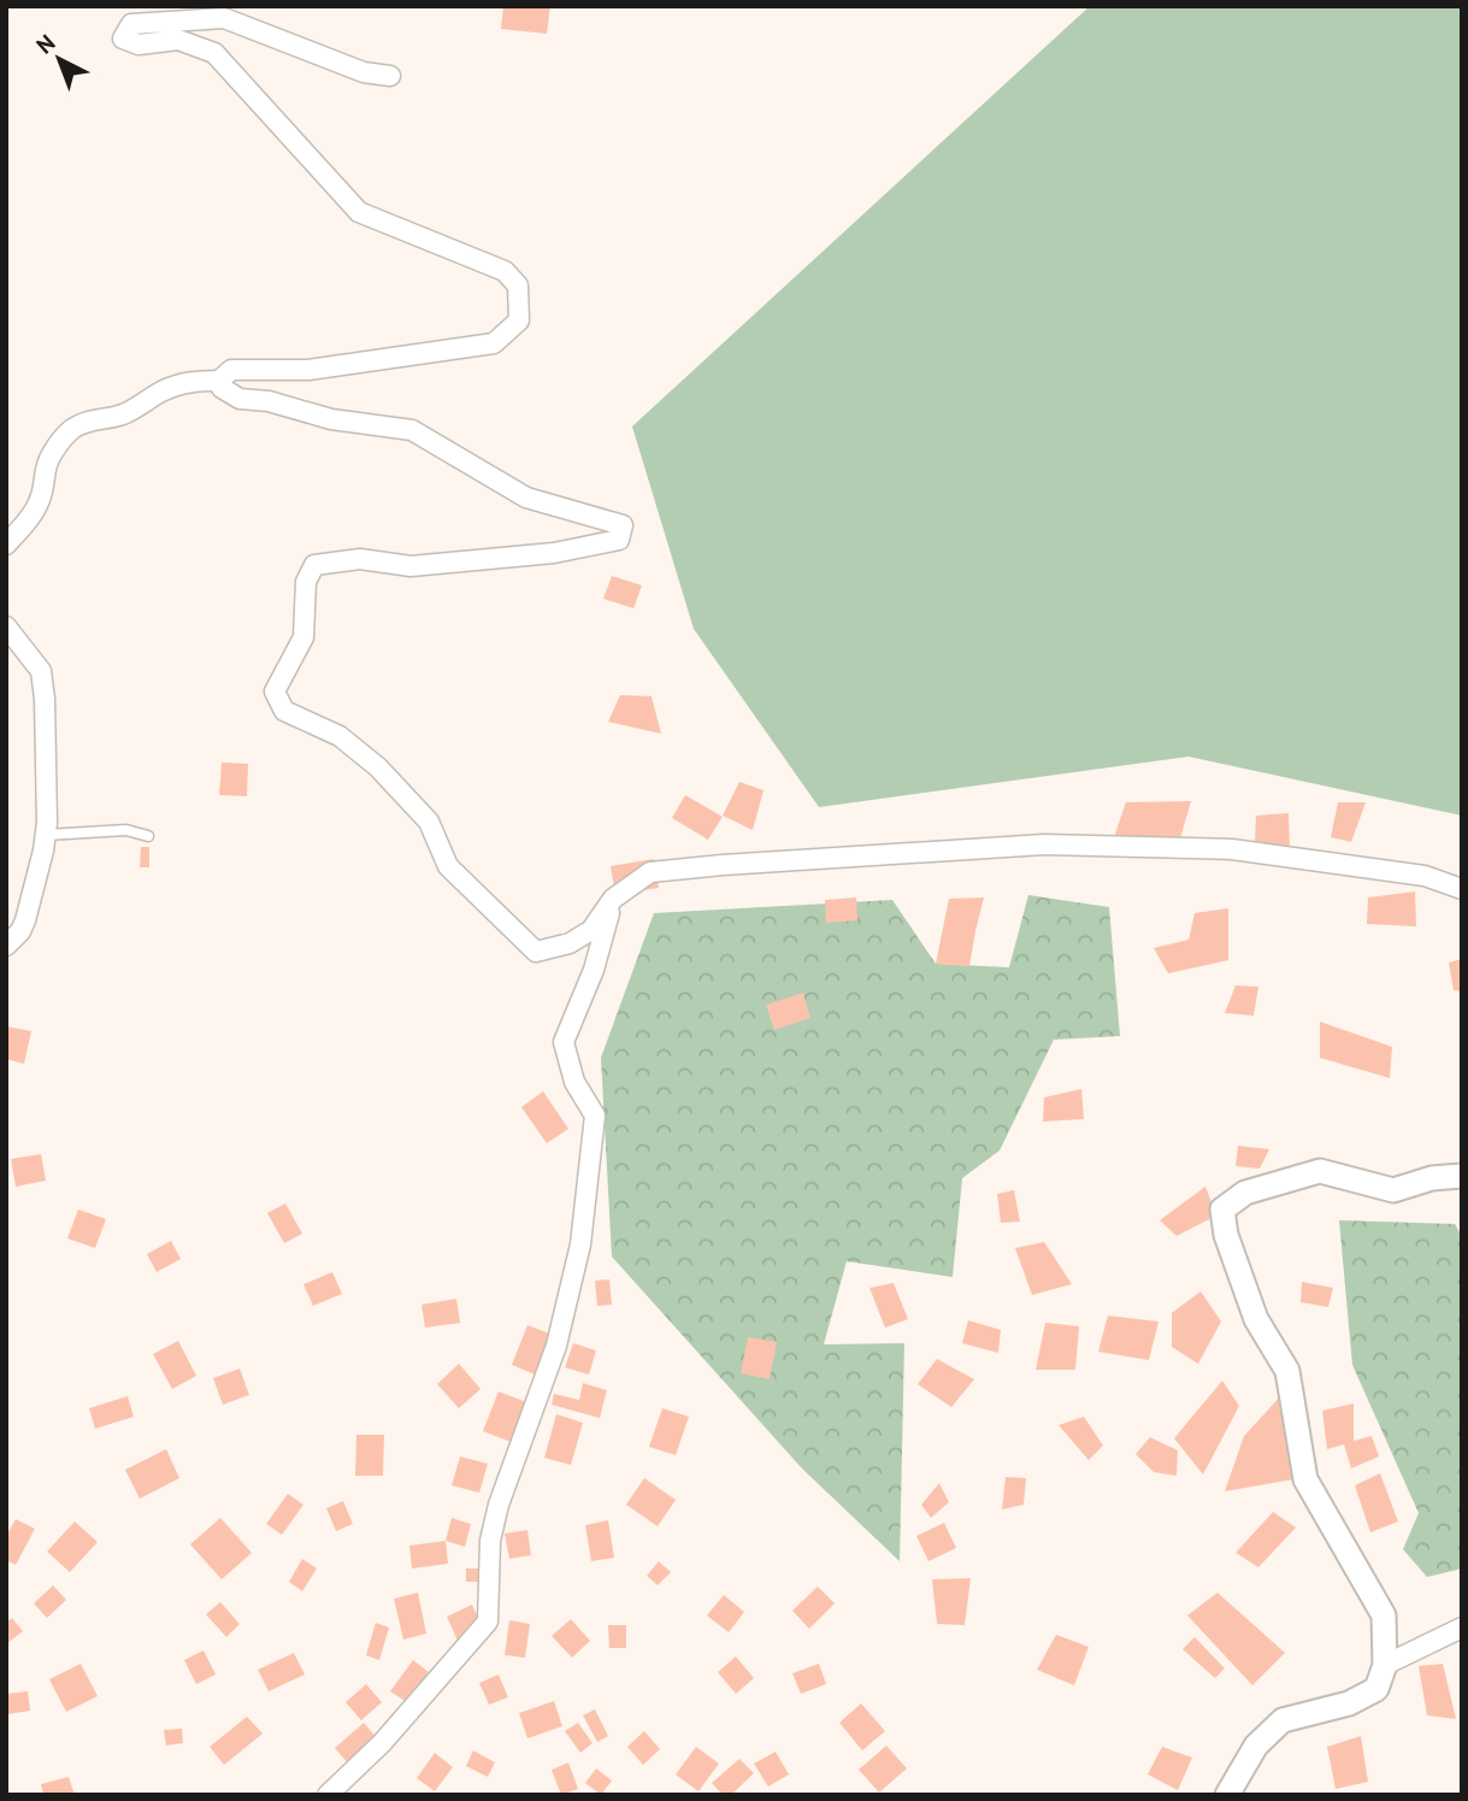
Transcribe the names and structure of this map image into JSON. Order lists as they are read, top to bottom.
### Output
{
  "north": "top left"
}
